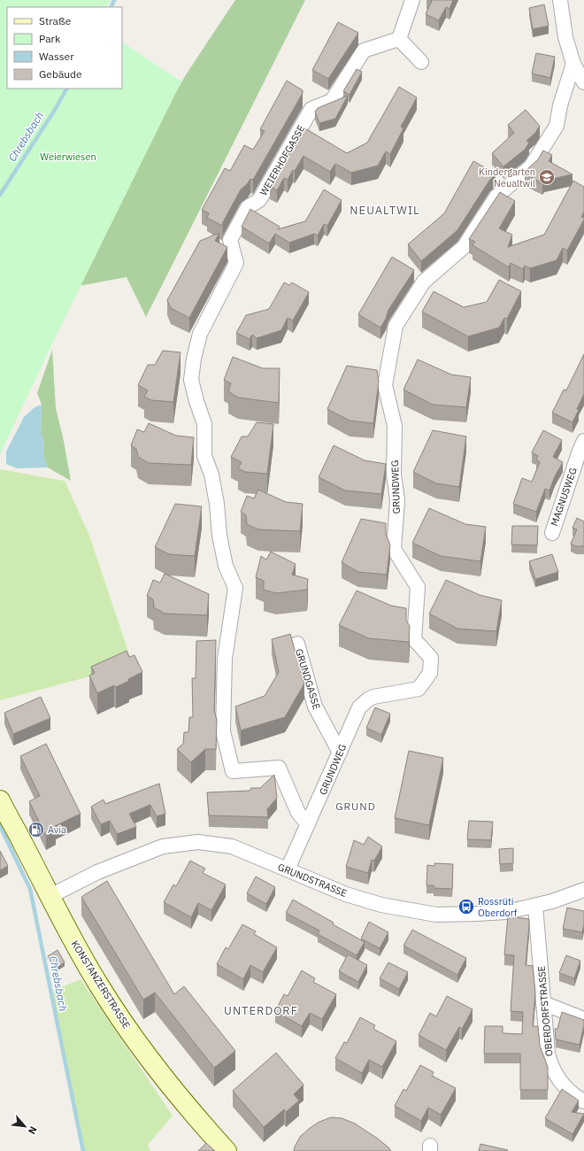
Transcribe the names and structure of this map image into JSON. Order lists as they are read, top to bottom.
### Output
{
  "streets": {
    "main road": ["KONSTANZERSTRASSE"],
    "street": [
      "WEIERHOFGASSE",
      "GRUNDWEG",
      "MAGNUSWEG",
      "GRUNDGASSE",
      "GRUNDSTRASSE",
      "OBERDORFSTRASSE"
    ]
  },
  "crossings": [
    ["WEIERHOFGASSE", "GRUNDWEG"],
    ["GRUNDWEG", "GRUNDGASSE"],
    ["GRUNDWEG", "GRUNDSTRASSE"],
    ["GRUNDSTRASSE", "KONSTANZERSTRASSE"],
    ["GRUNDSTRASSE", "OBERDORFSTRASSE"]
  ],
  "districts": ["NEUALTWIL", "GRUND", "UNTERDORF"],
  "water": ["Chrebsbach"],
  "parks": ["Weierwiesen"],
  "places": {
    "school or university": ["Kindergarten Neualtwil"],
    "fuel station": ["Avia"],
    "bus stop": ["Rossrüti Oberdorf"]
  },
  "legend": [
    "Straße",
    "Park",
    "Wasser",
    "Gebäude"
  ],
  "north": "bottom right"
}
